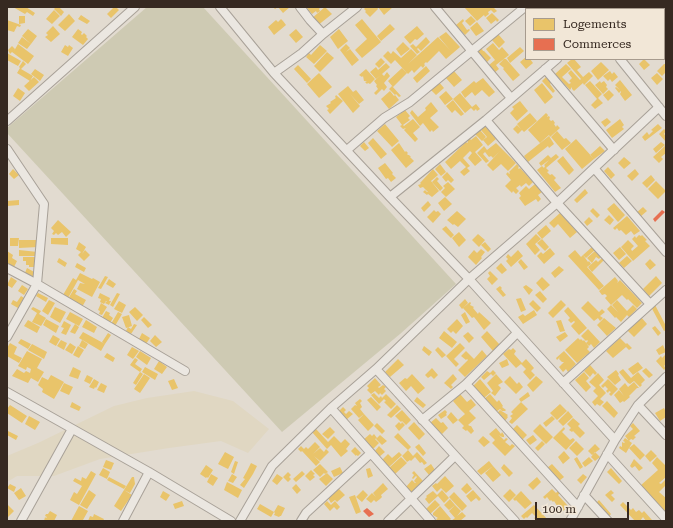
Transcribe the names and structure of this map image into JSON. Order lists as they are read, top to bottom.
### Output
{
  "legend": ["Logements", "Commerces"],
  "scale_bar": "100 m"
}
